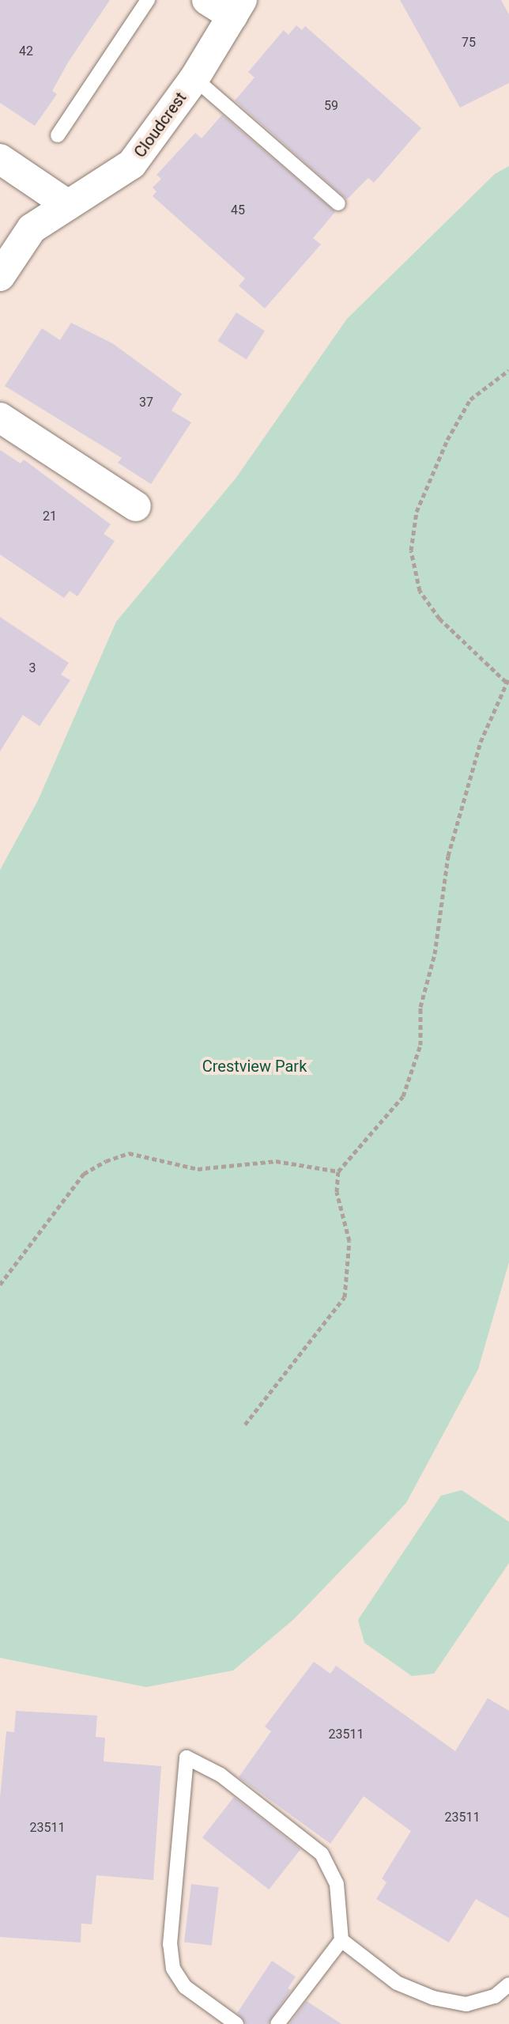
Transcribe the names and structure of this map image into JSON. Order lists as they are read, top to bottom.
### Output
{
  "streets": {
    "street": ["Cloudcrest"]
  },
  "parks": ["Crestview Park"],
  "house_numbers": [
    "75",
    "42",
    "59",
    "45",
    "37",
    "21",
    "3",
    "23511",
    "23511",
    "23511"
  ]
}
